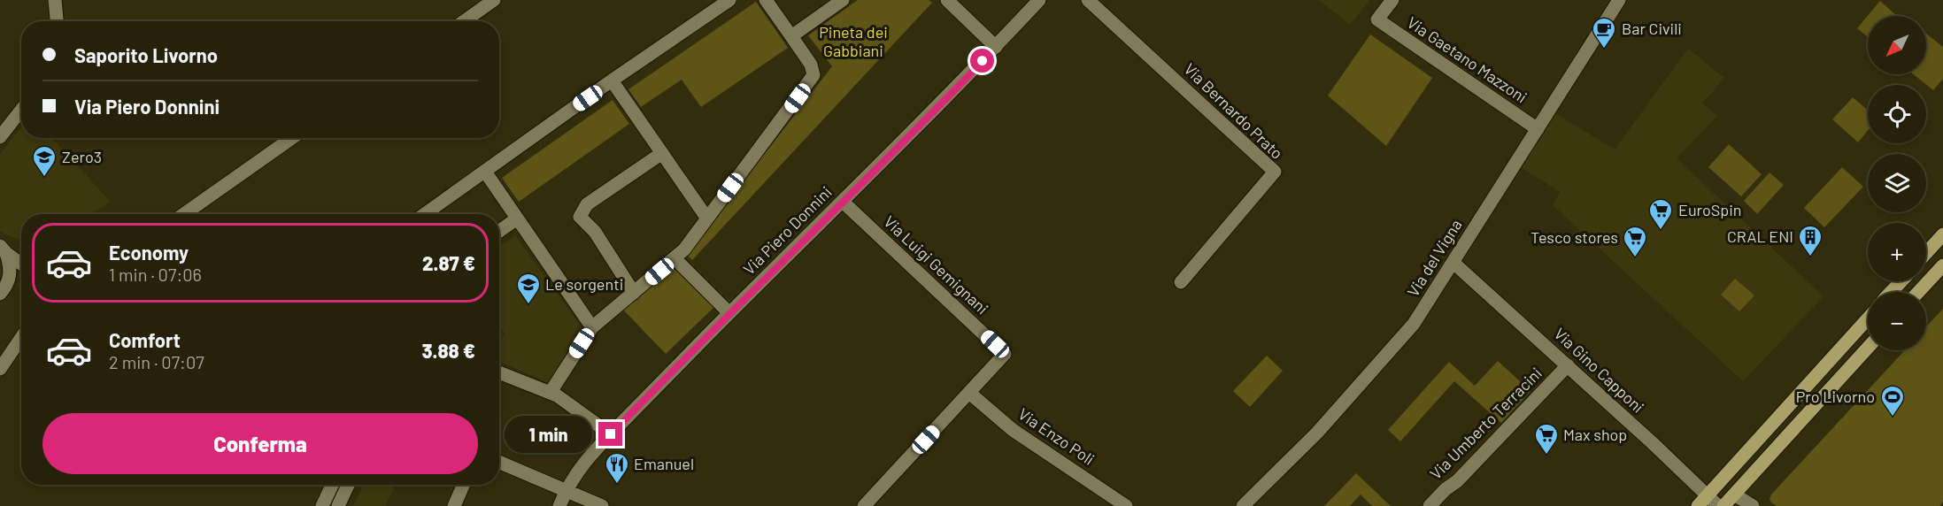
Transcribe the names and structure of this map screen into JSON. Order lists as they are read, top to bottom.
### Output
{
  "streets": {
    "street": [
      "Via Gaetano Mazzoni",
      "Via Bernardo Prato",
      "Via Piero Donnini",
      "Via del Vigna",
      "Via Luigi Gemignani",
      "Via Gino Capponi",
      "Via Umberto Terracini",
      "Via Enzo Poli"
    ]
  },
  "crossings": [
    ["Via Gaetano Mazzoni", "Via del Vigna"],
    ["Via Piero Donnini", "Via Luigi Gemignani"],
    ["Via del Vigna", "Via Gino Capponi"],
    ["Via Luigi Gemignani", "Via Enzo Poli"],
    ["Via Gino Capponi", "Via Umberto Terracini"]
  ],
  "parks": ["Pineta dei Gabbiani"],
  "places": {
    "cafe": ["Bar Civili"],
    "school or university": ["Zero3", "Le sorgenti"],
    "supermarket": ["EuroSpin", "Tesco stores", "Max shop"],
    "building": ["CRAL ENI"],
    "sports": ["Pro Livorno"],
    "restaurant": ["Emanuel"]
  },
  "north": "bottom left",
  "page": {
    "map_buttons": ["+", "−"],
    "banner": ["Saporito Livorno", "Via Piero Donnini"],
    "list": [
      {
        "name": "Economy",
        "note": "1 min · 07:06",
        "value": "2.87 €"
      },
      {
        "name": "Comfort",
        "note": "2 min · 07:07",
        "value": "3.88 €"
      }
    ],
    "buttons": "Conferma",
    "bubble": "1 min"
  }
}
